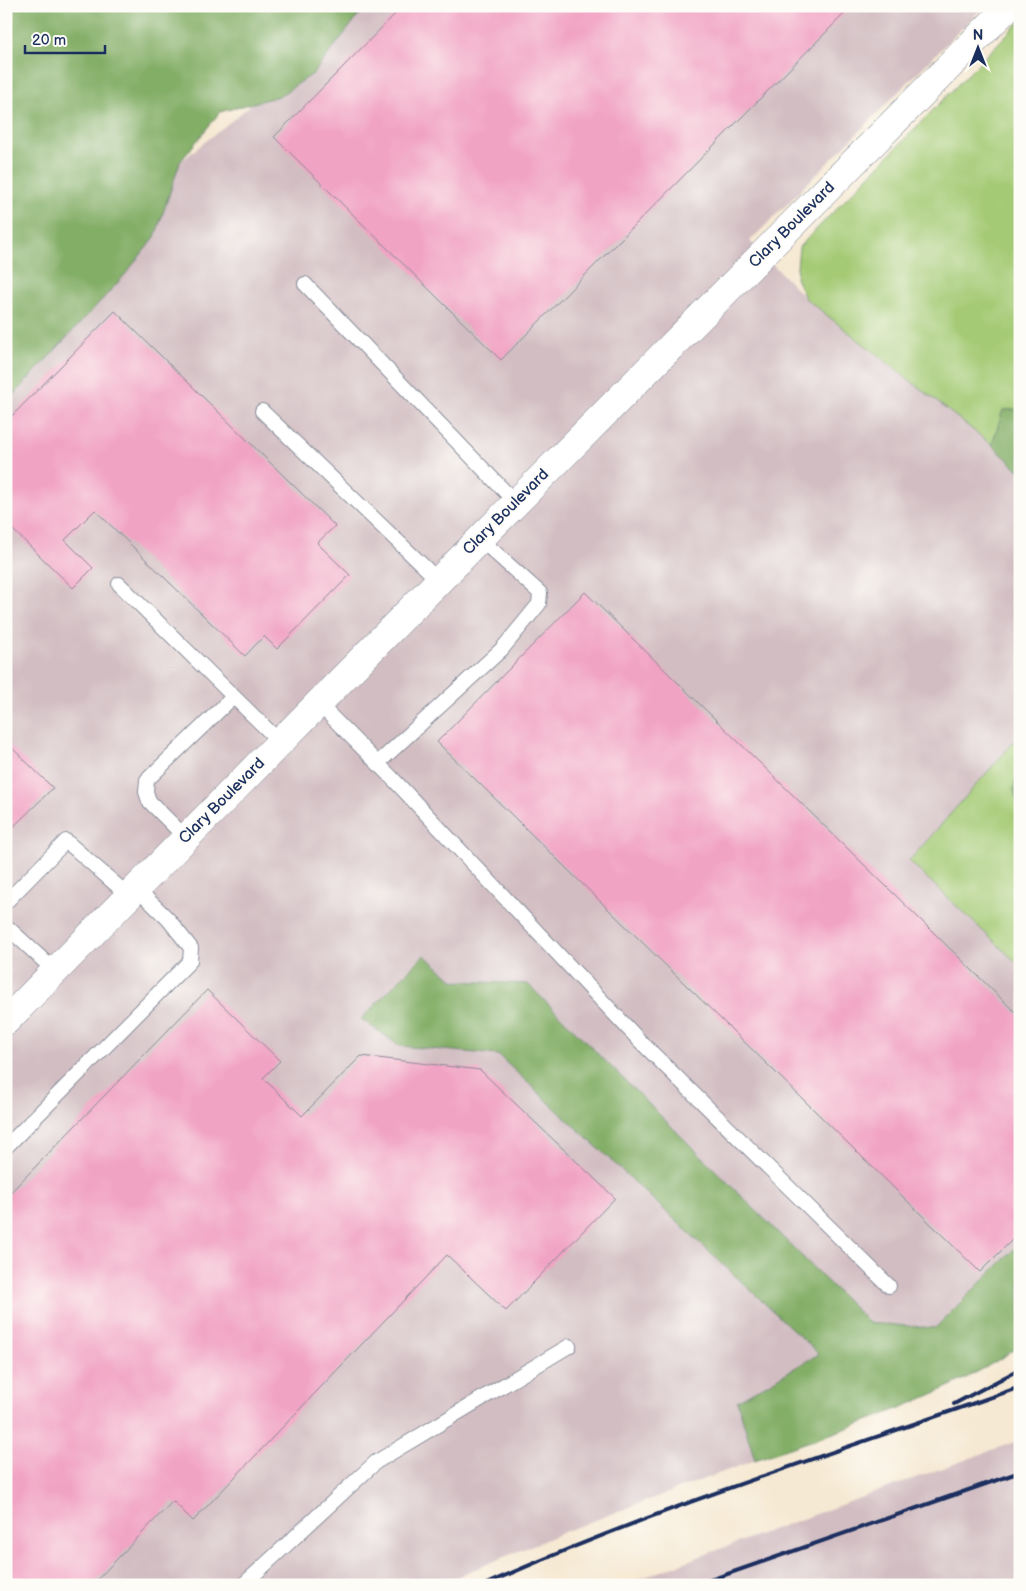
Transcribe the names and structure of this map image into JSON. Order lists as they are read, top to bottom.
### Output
{
  "streets": {
    "street": ["Clary Boulevard"]
  },
  "scale_bar": "20 m",
  "north": "top"
}
